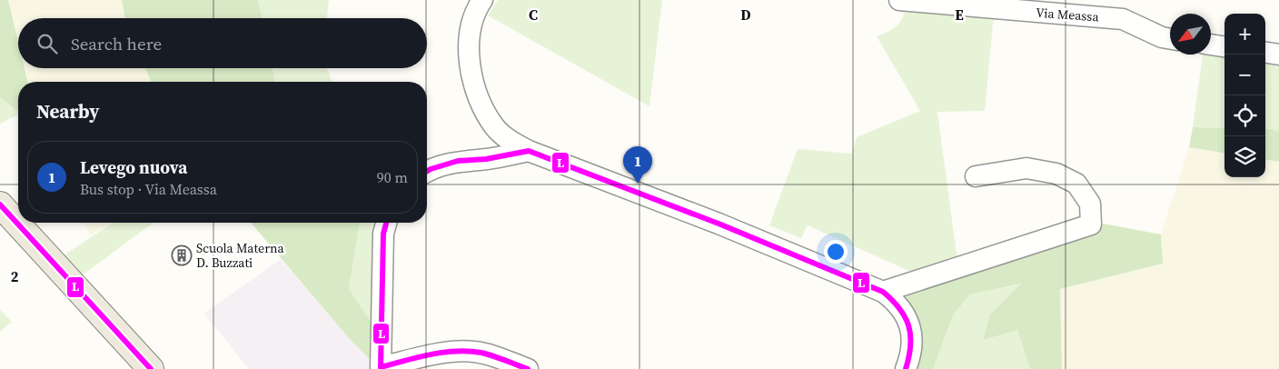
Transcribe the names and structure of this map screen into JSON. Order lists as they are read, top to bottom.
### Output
{
  "streets": {
    "street": ["Via Meassa"]
  },
  "places": {
    "building": ["Scuola Materna D. Buzzati"]
  },
  "lines": ["transit line L"],
  "north": "bottom left",
  "page": {
    "map_buttons": ["+", "−"],
    "search": "Search here",
    "heading": "Nearby",
    "list": [
      {
        "mark": "1",
        "name": "Levego nuova",
        "note": "Bus stop · Via Meassa",
        "value": "90 m"
      }
    ],
    "pins": "1"
  },
  "grid": {
    "columns": ["C", "D", "E"],
    "rows": ["2"]
  }
}
